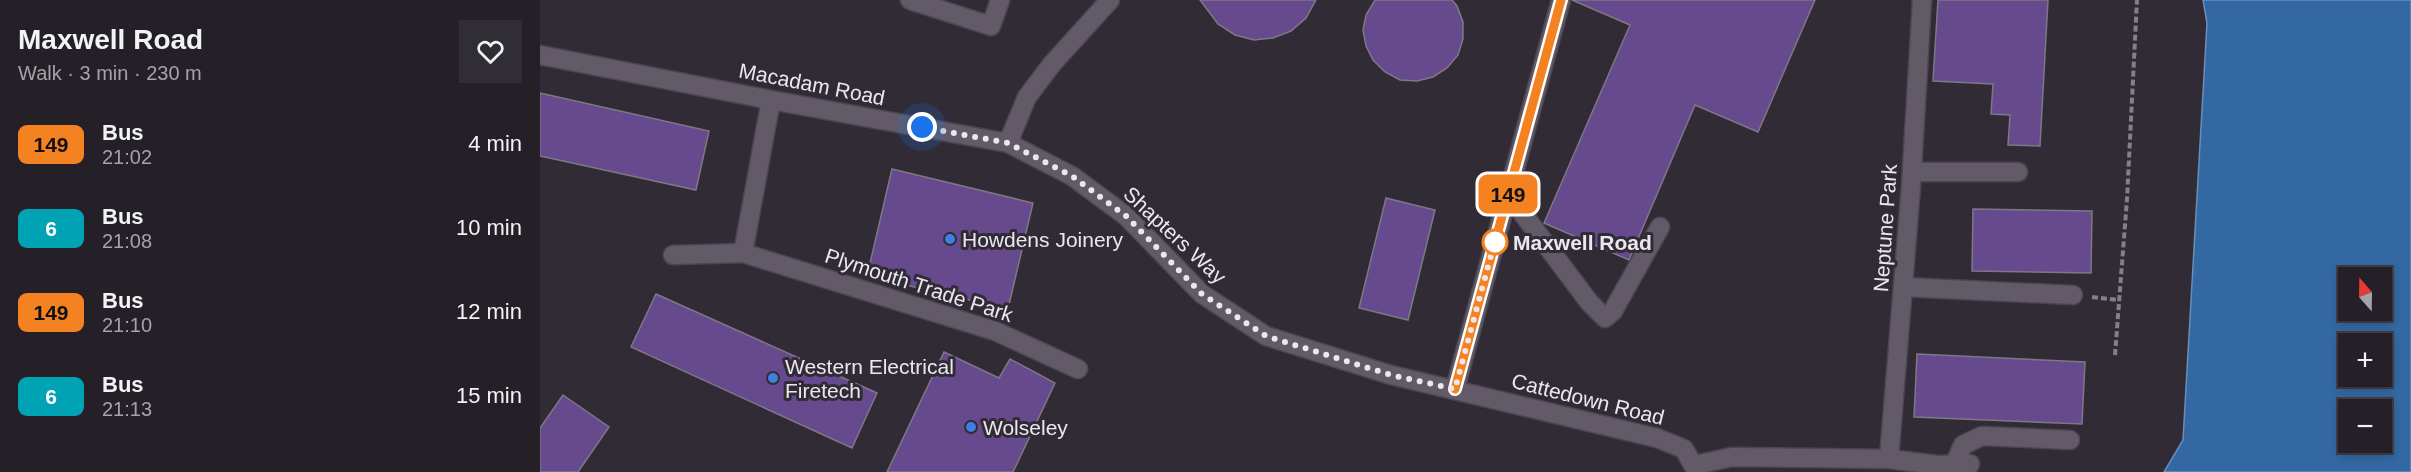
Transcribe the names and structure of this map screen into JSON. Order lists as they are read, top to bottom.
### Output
{
  "streets": {
    "street": [
      "Macadam Road",
      "Neptune Park",
      "Shapters Way",
      "Plymouth Trade Park",
      "Cattedown Road"
    ]
  },
  "crossings": [
    ["Macadam Road", "Shapters Way"],
    ["Shapters Way", "Cattedown Road"]
  ],
  "places": [
    "Howdens Joinery",
    "Maxwell Road",
    "Western Electrical Firetech",
    "Wolseley"
  ],
  "lines": ["bus line 149"],
  "north": "top",
  "page": {
    "heading": ["Maxwell Road", "Walk · 3 min · 230 m"],
    "on_map": "149",
    "list": [
      {
        "mark": "149",
        "name": "Bus",
        "note": "21:02",
        "value": "4 min"
      },
      {
        "mark": "6",
        "name": "Bus",
        "note": "21:08",
        "value": "10 min"
      },
      {
        "mark": "149",
        "name": "Bus",
        "note": "21:10",
        "value": "12 min"
      },
      {
        "mark": "6",
        "name": "Bus",
        "note": "21:13",
        "value": "15 min"
      }
    ],
    "map_buttons": ["+", "−"]
  }
}
